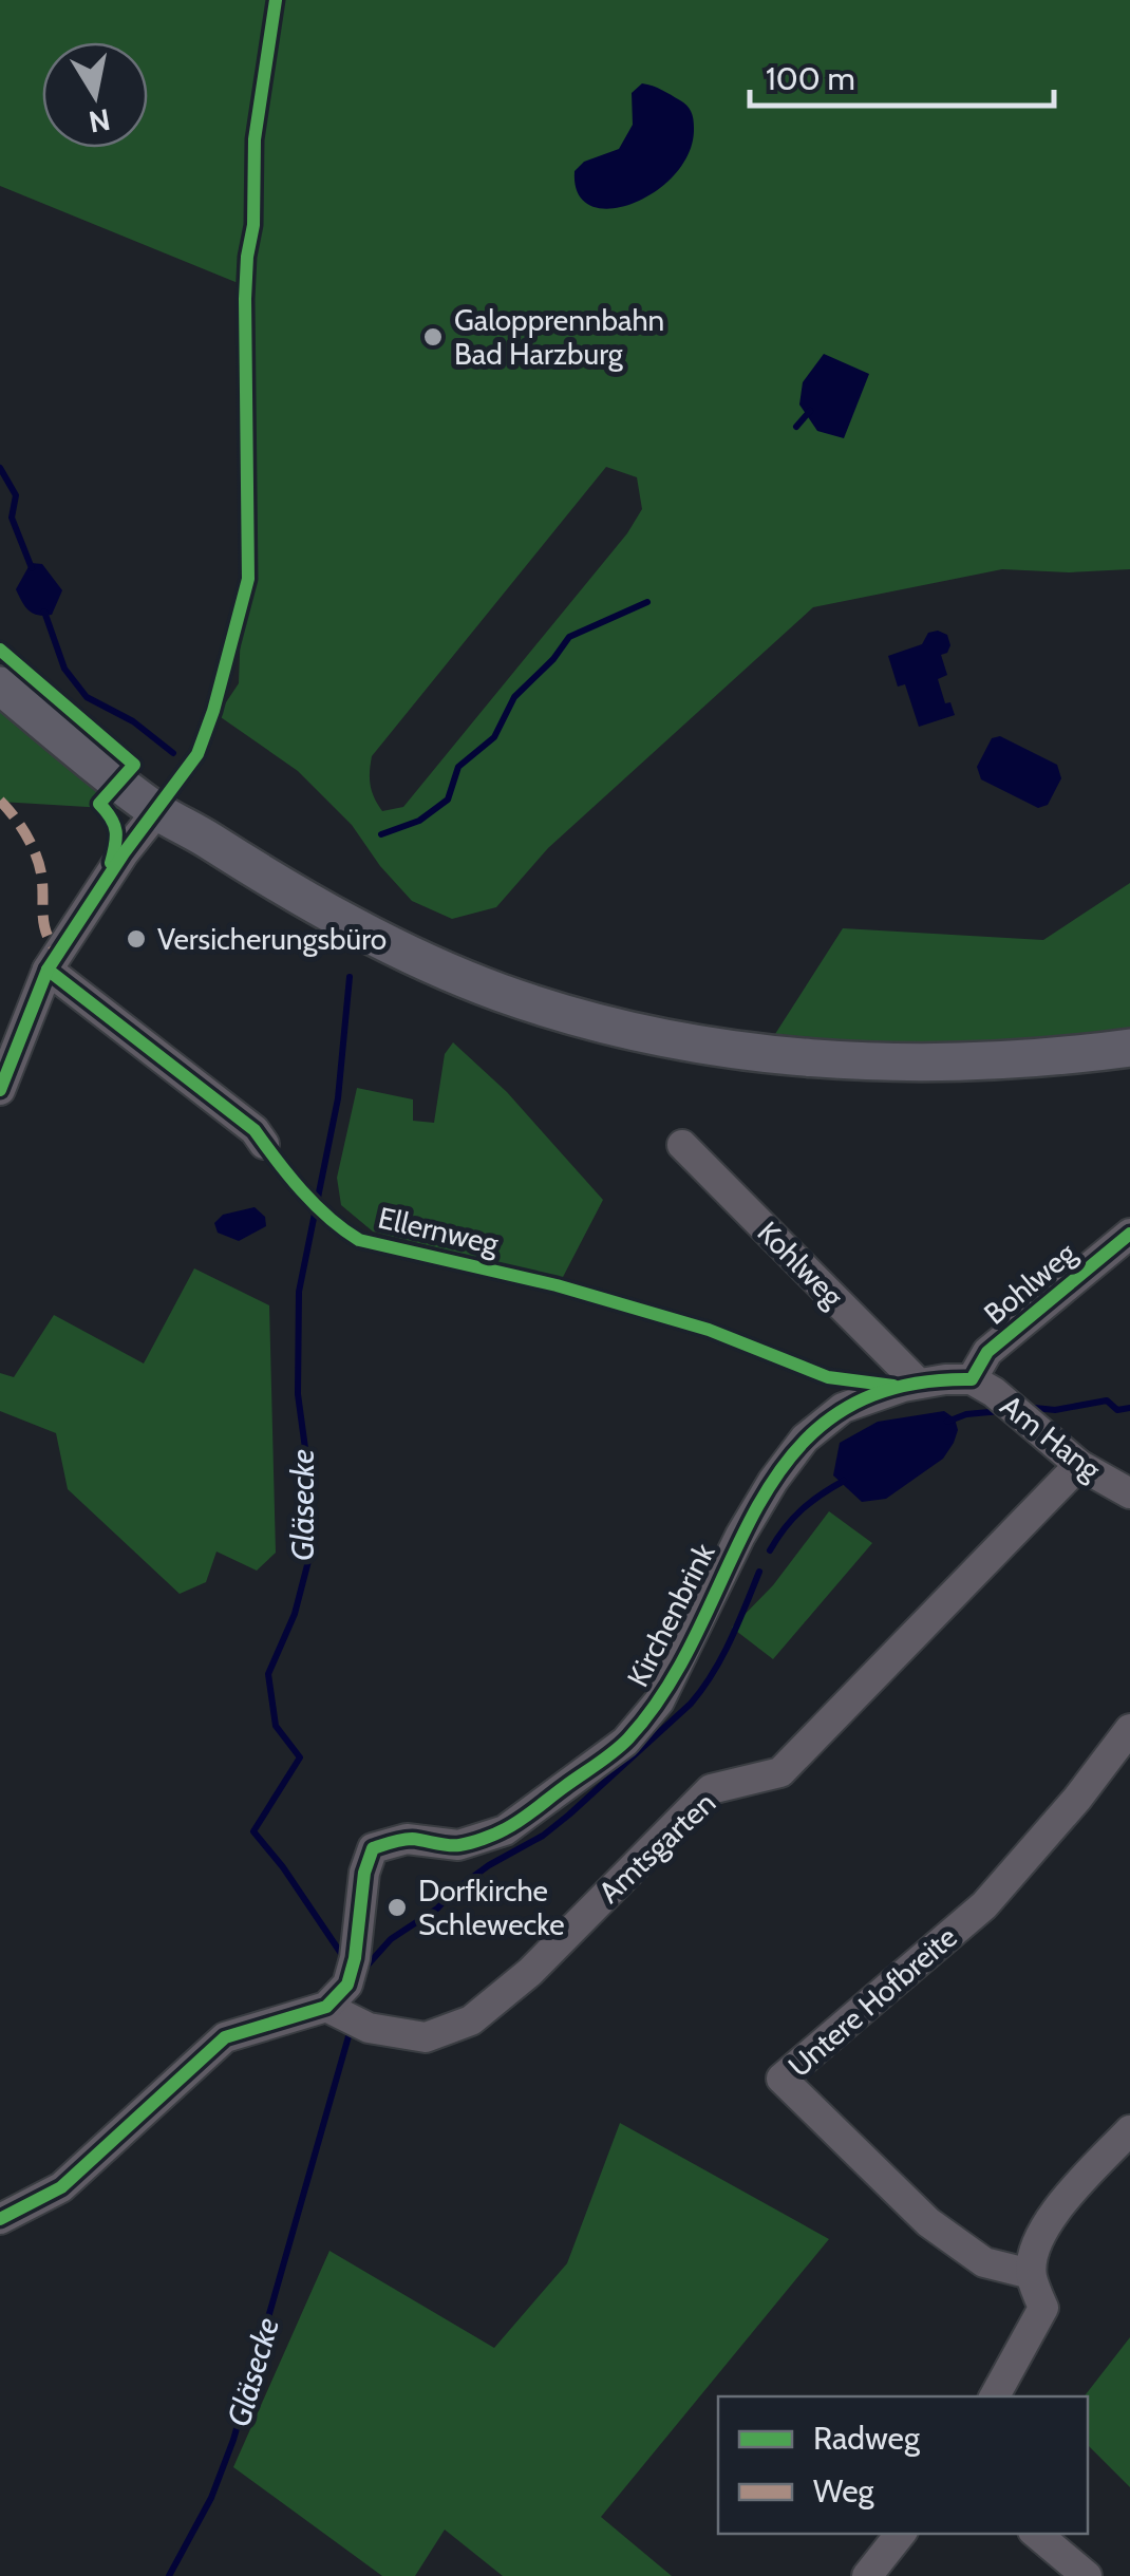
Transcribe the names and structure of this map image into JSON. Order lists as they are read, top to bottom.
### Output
{
  "streets": {
    "street": [
      "Kohlweg",
      "Bohlweg",
      "Am Hang",
      "Kirchenbrink",
      "Amtsgarten",
      "Untere Hofbreite"
    ],
    "cycle path": ["Ellernweg"]
  },
  "crossings": [
    ["Kohlweg", "Kirchenbrink"],
    ["Bohlweg", "Am Hang"],
    ["Bohlweg", "Kirchenbrink"],
    ["Am Hang", "Kirchenbrink"],
    ["Am Hang", "Amtsgarten"],
    ["Kirchenbrink", "Amtsgarten"]
  ],
  "water": ["Gläsecke"],
  "places": ["Galopprennbahn Bad Harzburg", "Versicherungsbüro", "Dorfkirche Schlewecke"],
  "legend": ["Radweg", "Weg"],
  "scale_bar": "100 m",
  "north": "bottom"
}
